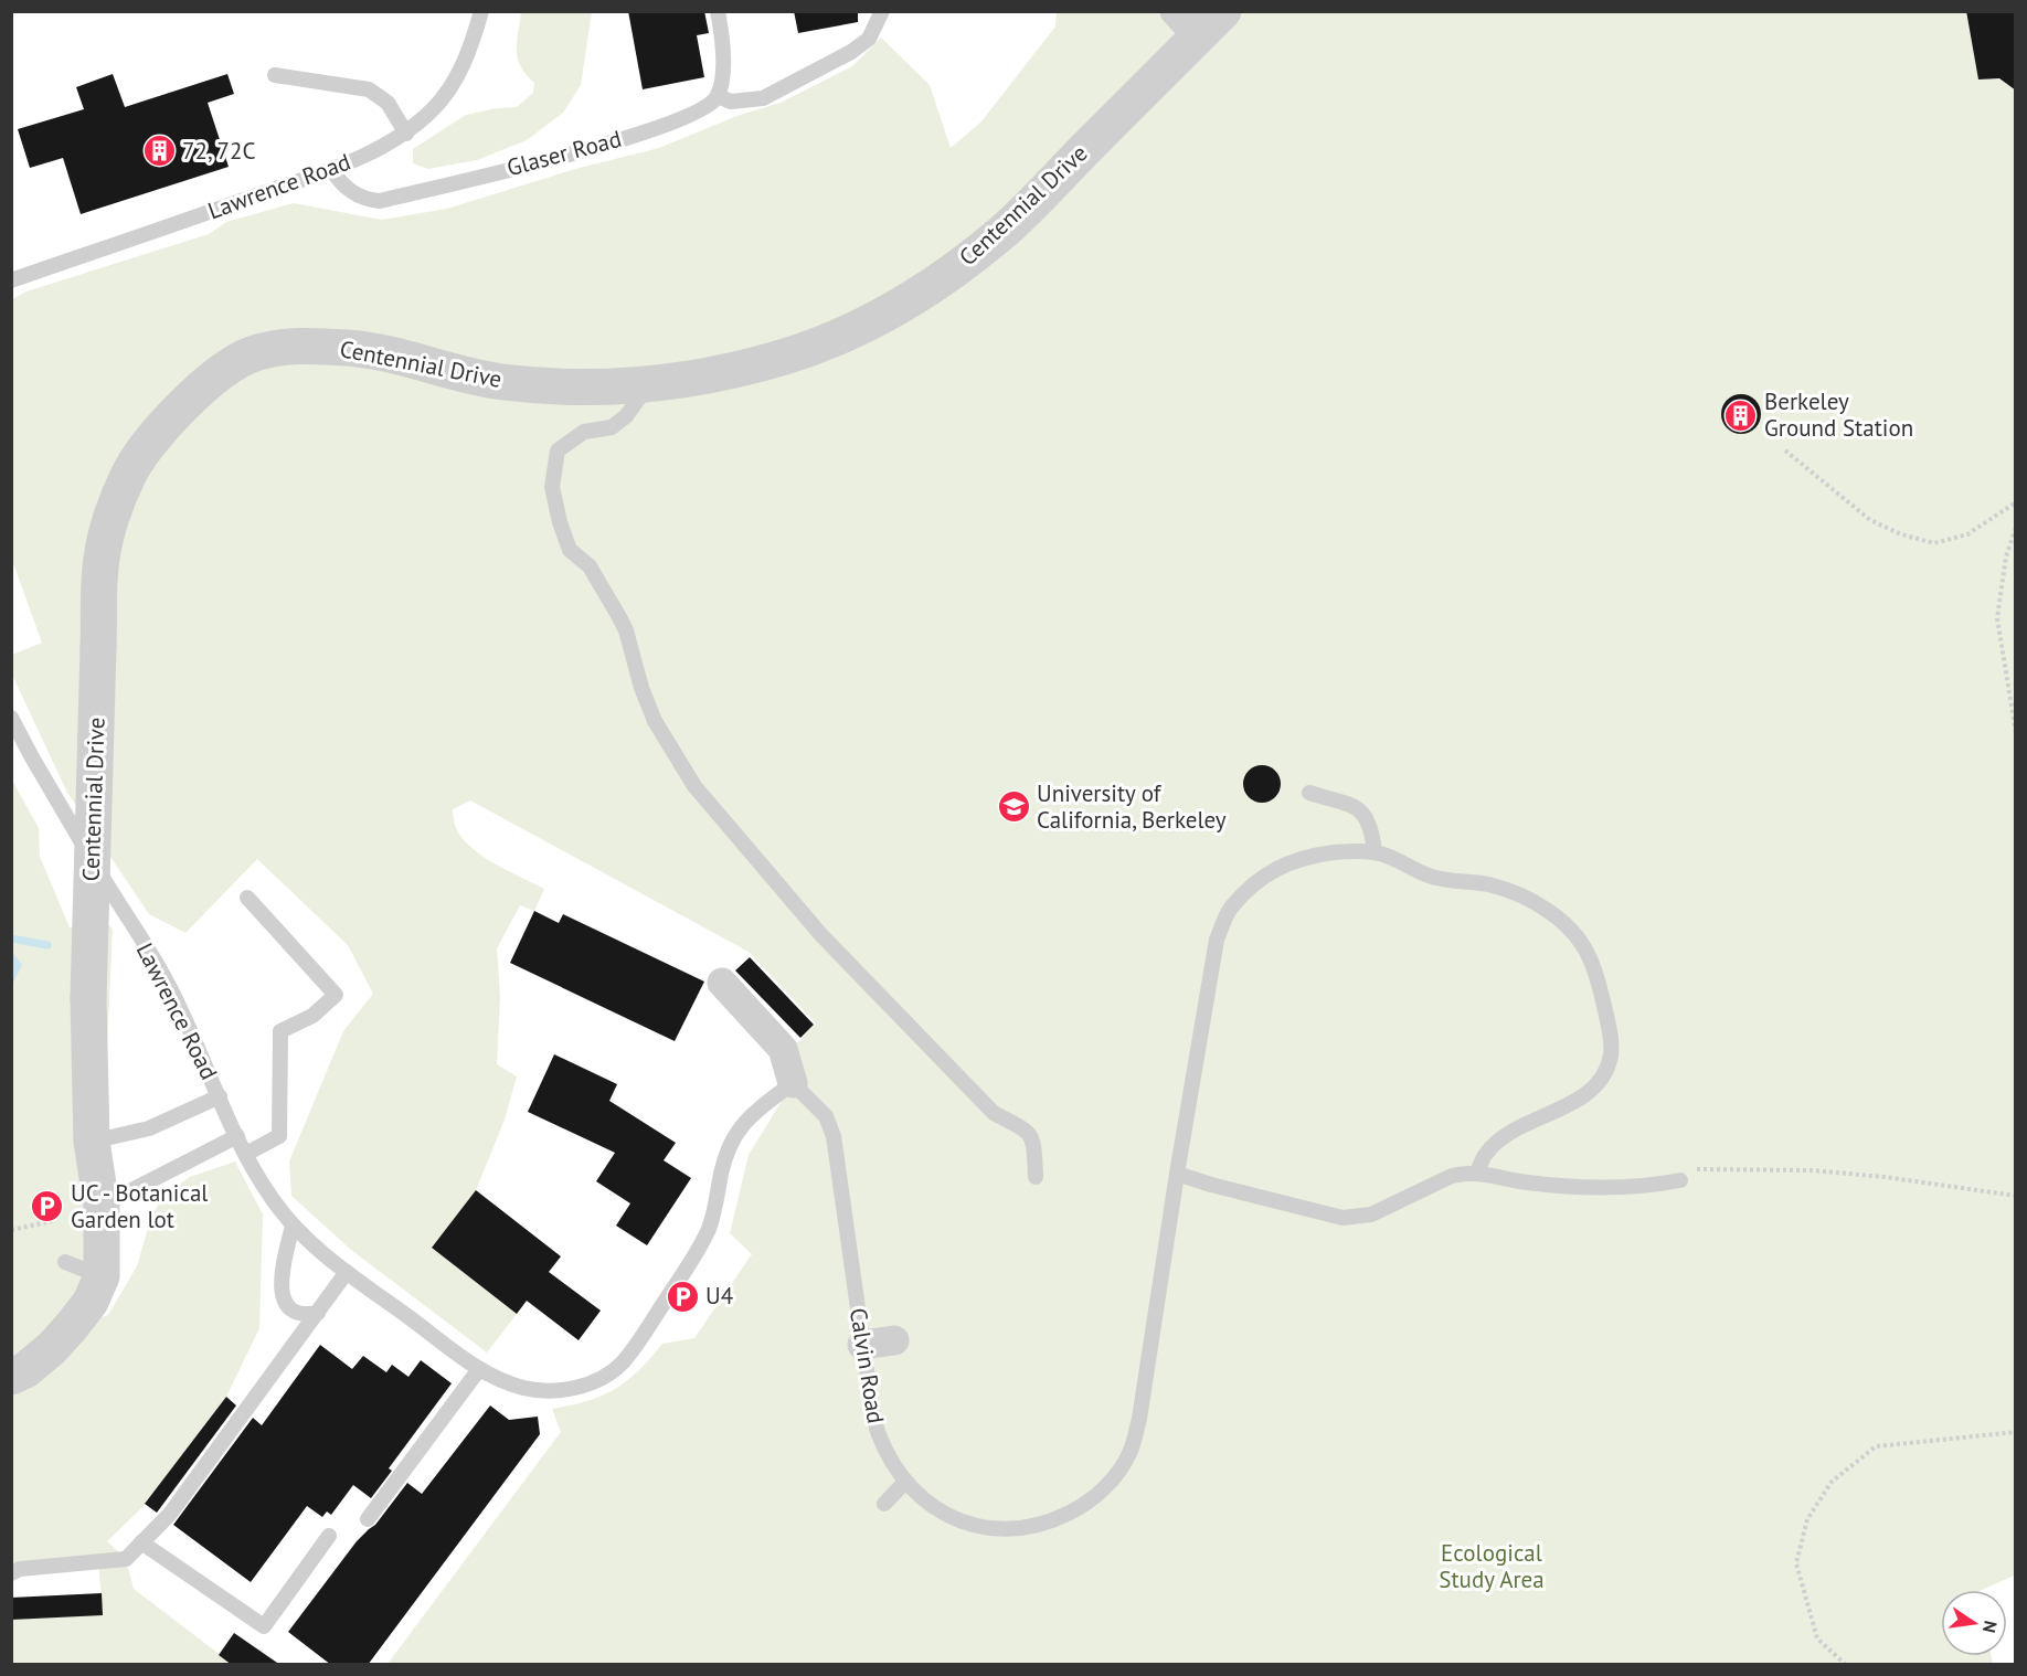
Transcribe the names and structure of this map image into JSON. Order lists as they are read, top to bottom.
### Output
{
  "streets": {
    "street": ["Centennial Drive"],
    "lane": ["Glaser Road", "Lawrence Road", "Calvin Road"]
  },
  "crossings": [
    ["Glaser Road", "Lawrence Road"]
  ],
  "parks": ["Ecological Study Area"],
  "places": {
    "building": ["72, 72C", "Berkeley Ground Station"],
    "school or university": ["University of California, Berkeley"],
    "parking": ["UC - Botanical Garden lot", "U4"]
  },
  "north": "right"
}
